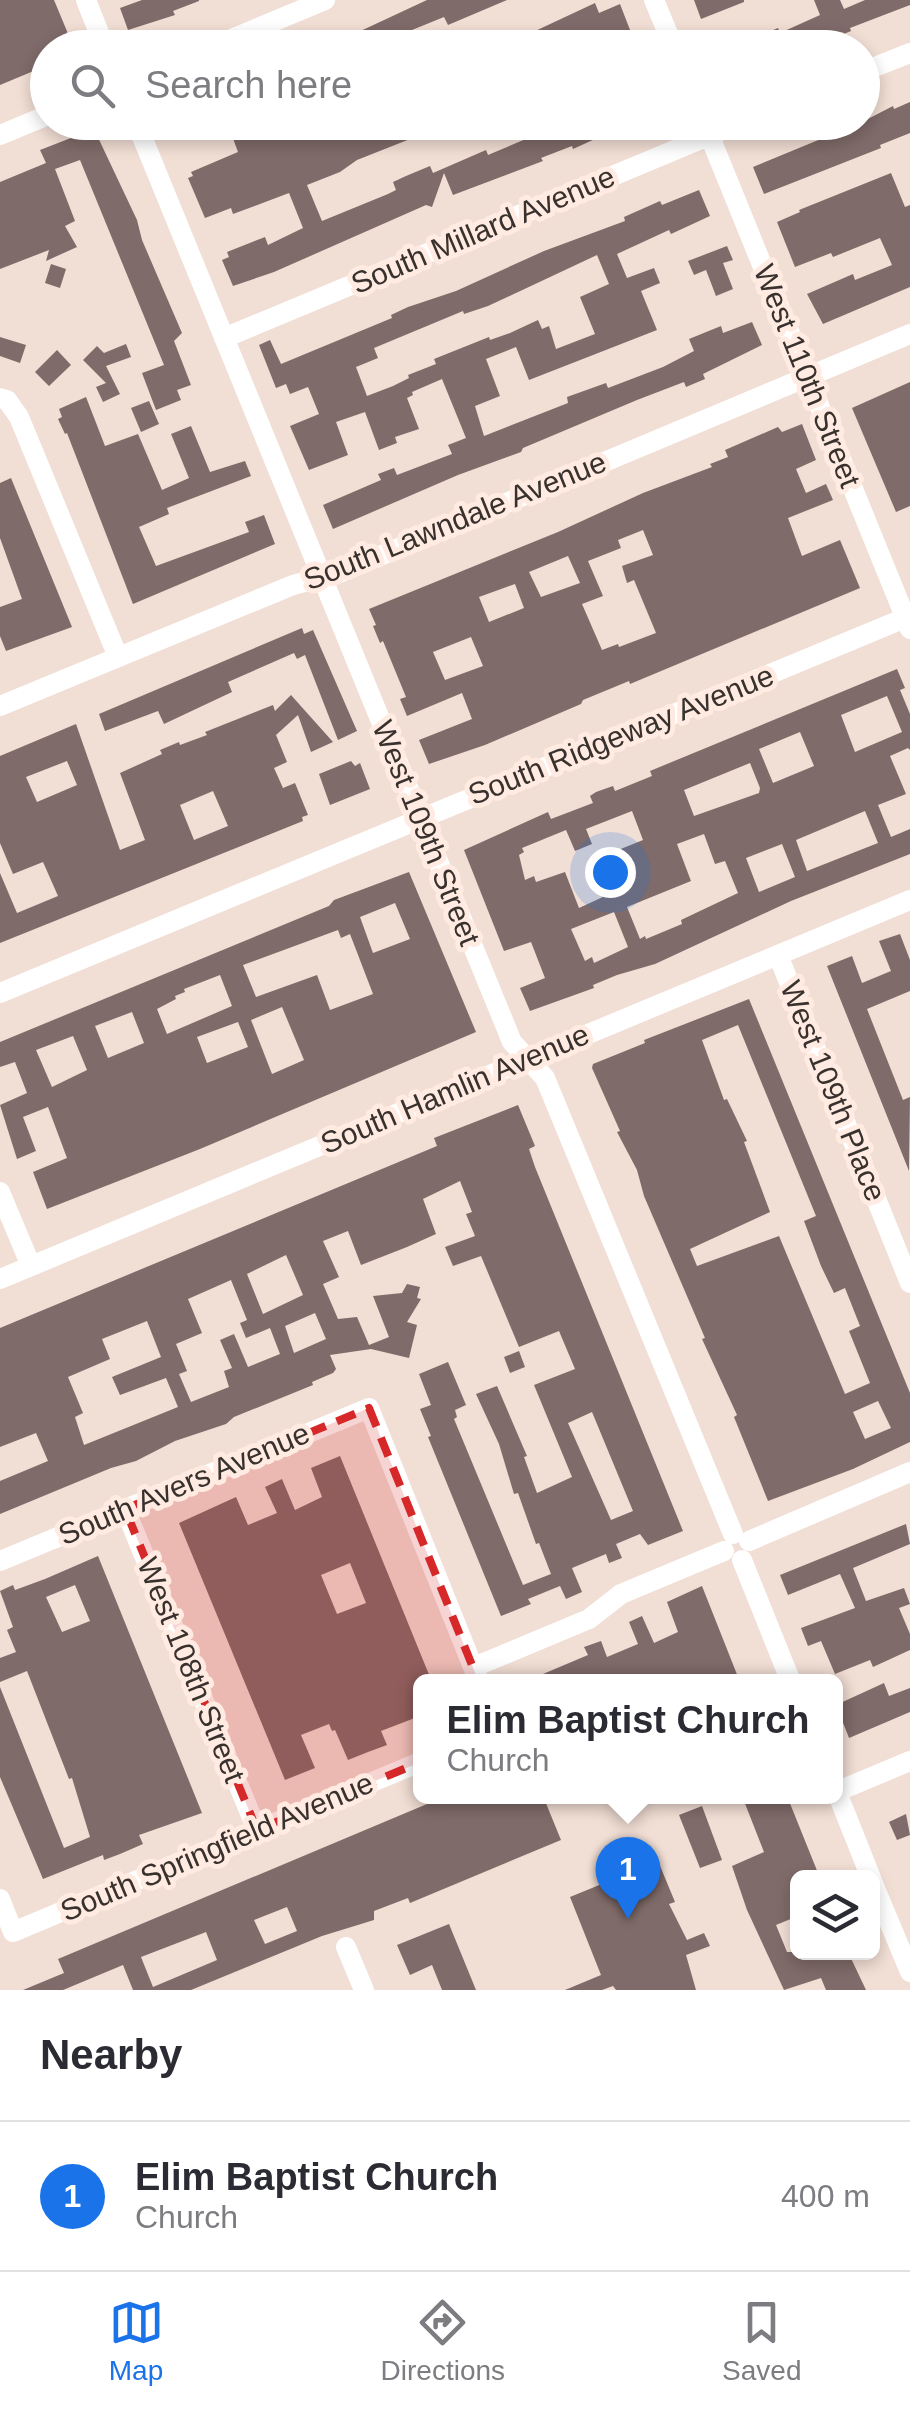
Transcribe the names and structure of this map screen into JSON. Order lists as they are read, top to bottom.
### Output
{
  "streets": {
    "street": [
      "South Millard Avenue",
      "West 110th Street",
      "South Lawndale Avenue",
      "South Ridgeway Avenue",
      "West 109th Street",
      "South Hamlin Avenue",
      "West 109th Place",
      "South Avers Avenue",
      "West 108th Street",
      "South Springfield Avenue"
    ]
  },
  "crossings": [
    ["South Millard Avenue", "West 109th Street"],
    ["West 110th Street", "South Lawndale Avenue"],
    ["West 110th Street", "South Ridgeway Avenue"],
    ["South Lawndale Avenue", "West 109th Street"],
    ["South Ridgeway Avenue", "West 109th Street"],
    ["West 109th Street", "South Hamlin Avenue"],
    ["South Hamlin Avenue", "West 109th Place"],
    ["South Avers Avenue", "West 108th Street"],
    ["West 108th Street", "South Springfield Avenue"]
  ],
  "page": {
    "search": "Search here",
    "popup": ["Elim Baptist Church", "Church"],
    "pins": "1",
    "heading": "Nearby",
    "list": [
      {
        "mark": "1",
        "name": "Elim Baptist Church",
        "note": "Church",
        "value": "400 m"
      }
    ],
    "nav": ["Map", "Directions", "Saved"]
  }
}
